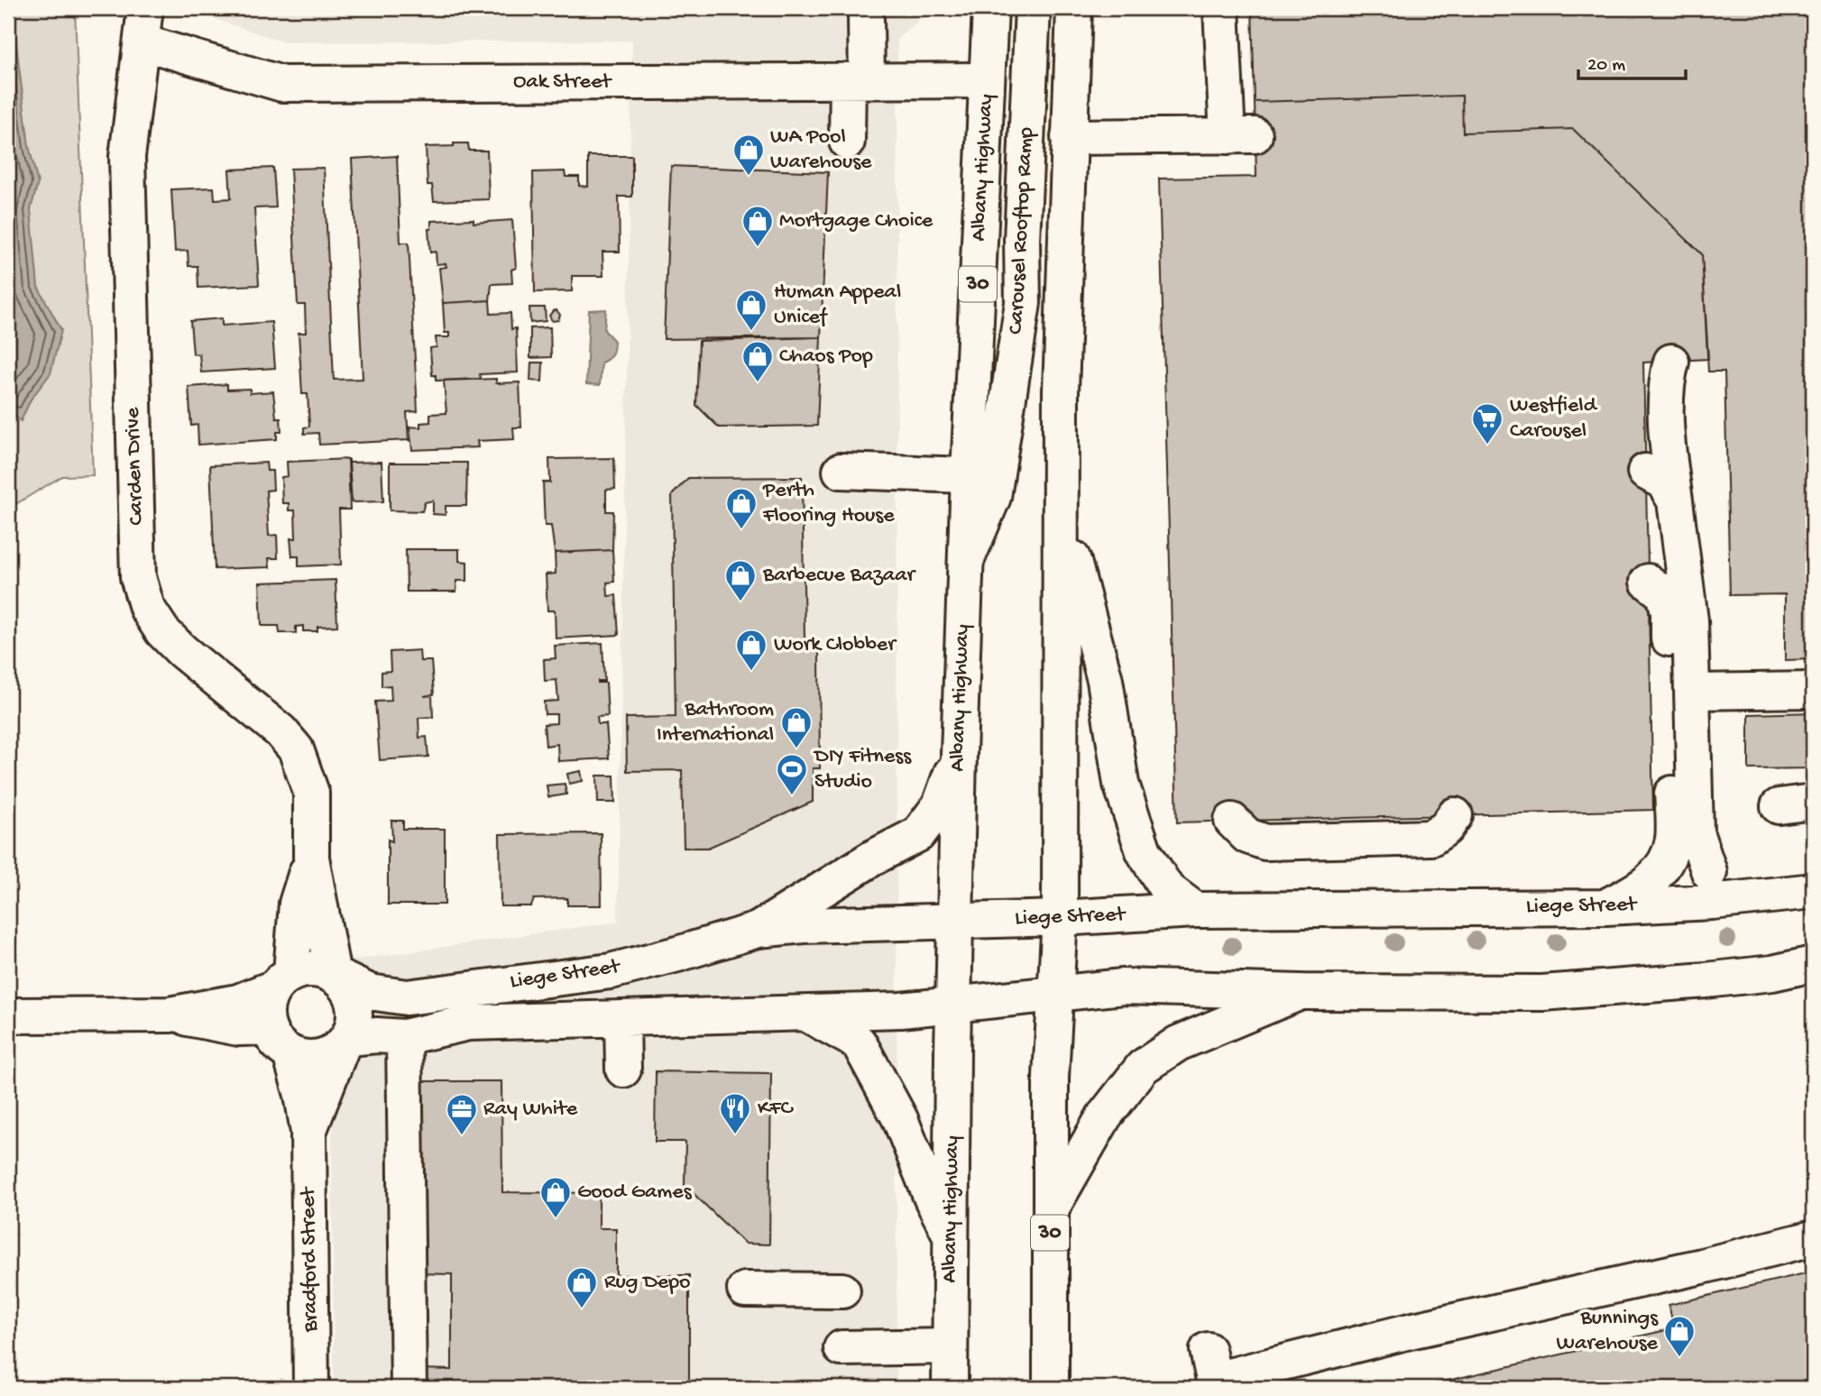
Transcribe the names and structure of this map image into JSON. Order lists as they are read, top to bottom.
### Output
{
  "streets": {
    "main road": [
      "Oak Street",
      "Albany Highway",
      "Carousel Rooftop Ramp",
      "30",
      "Carden Drive",
      "Liege Street",
      "Bradford Street"
    ]
  },
  "crossings": [
    ["Oak Street", "Albany Highway"],
    ["Oak Street", "Carden Drive"],
    ["Albany Highway", "Carousel Rooftop Ramp"],
    ["Albany Highway", "Liege Street"],
    ["30", "Liege Street"],
    ["Carden Drive", "Liege Street"],
    ["Carden Drive", "Bradford Street"],
    ["Liege Street", "Bradford Street"]
  ],
  "places": {
    "shop": [
      "WA Pool Warehouse",
      "Mortgage Choice",
      "Human Appeal Unicef",
      "Chaos Pop",
      "Perth Flooring House",
      "Barbecue Bazaar",
      "Work Clobber",
      "Bathroom International",
      "Good Games",
      "Rug Depo",
      "Bunnings Warehouse"
    ],
    "supermarket": ["Westfield Carousel"],
    "sports": ["DIY Fitness Studio"],
    "restaurant": ["KFC"],
    "office": ["Ray White"]
  },
  "scale_bar": "20 m"
}
